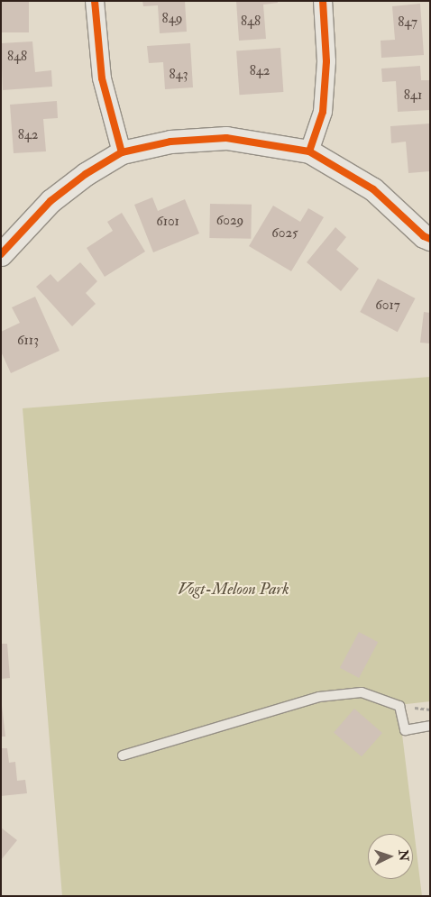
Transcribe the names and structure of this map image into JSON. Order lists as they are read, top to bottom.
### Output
{
  "parks": ["Vogt-Meloon Park"],
  "house_numbers": [
    "849",
    "848",
    "847",
    "848",
    "842",
    "843",
    "841",
    "842",
    "6029",
    "6101",
    "6025",
    "6017",
    "6113"
  ],
  "north": "right"
}
